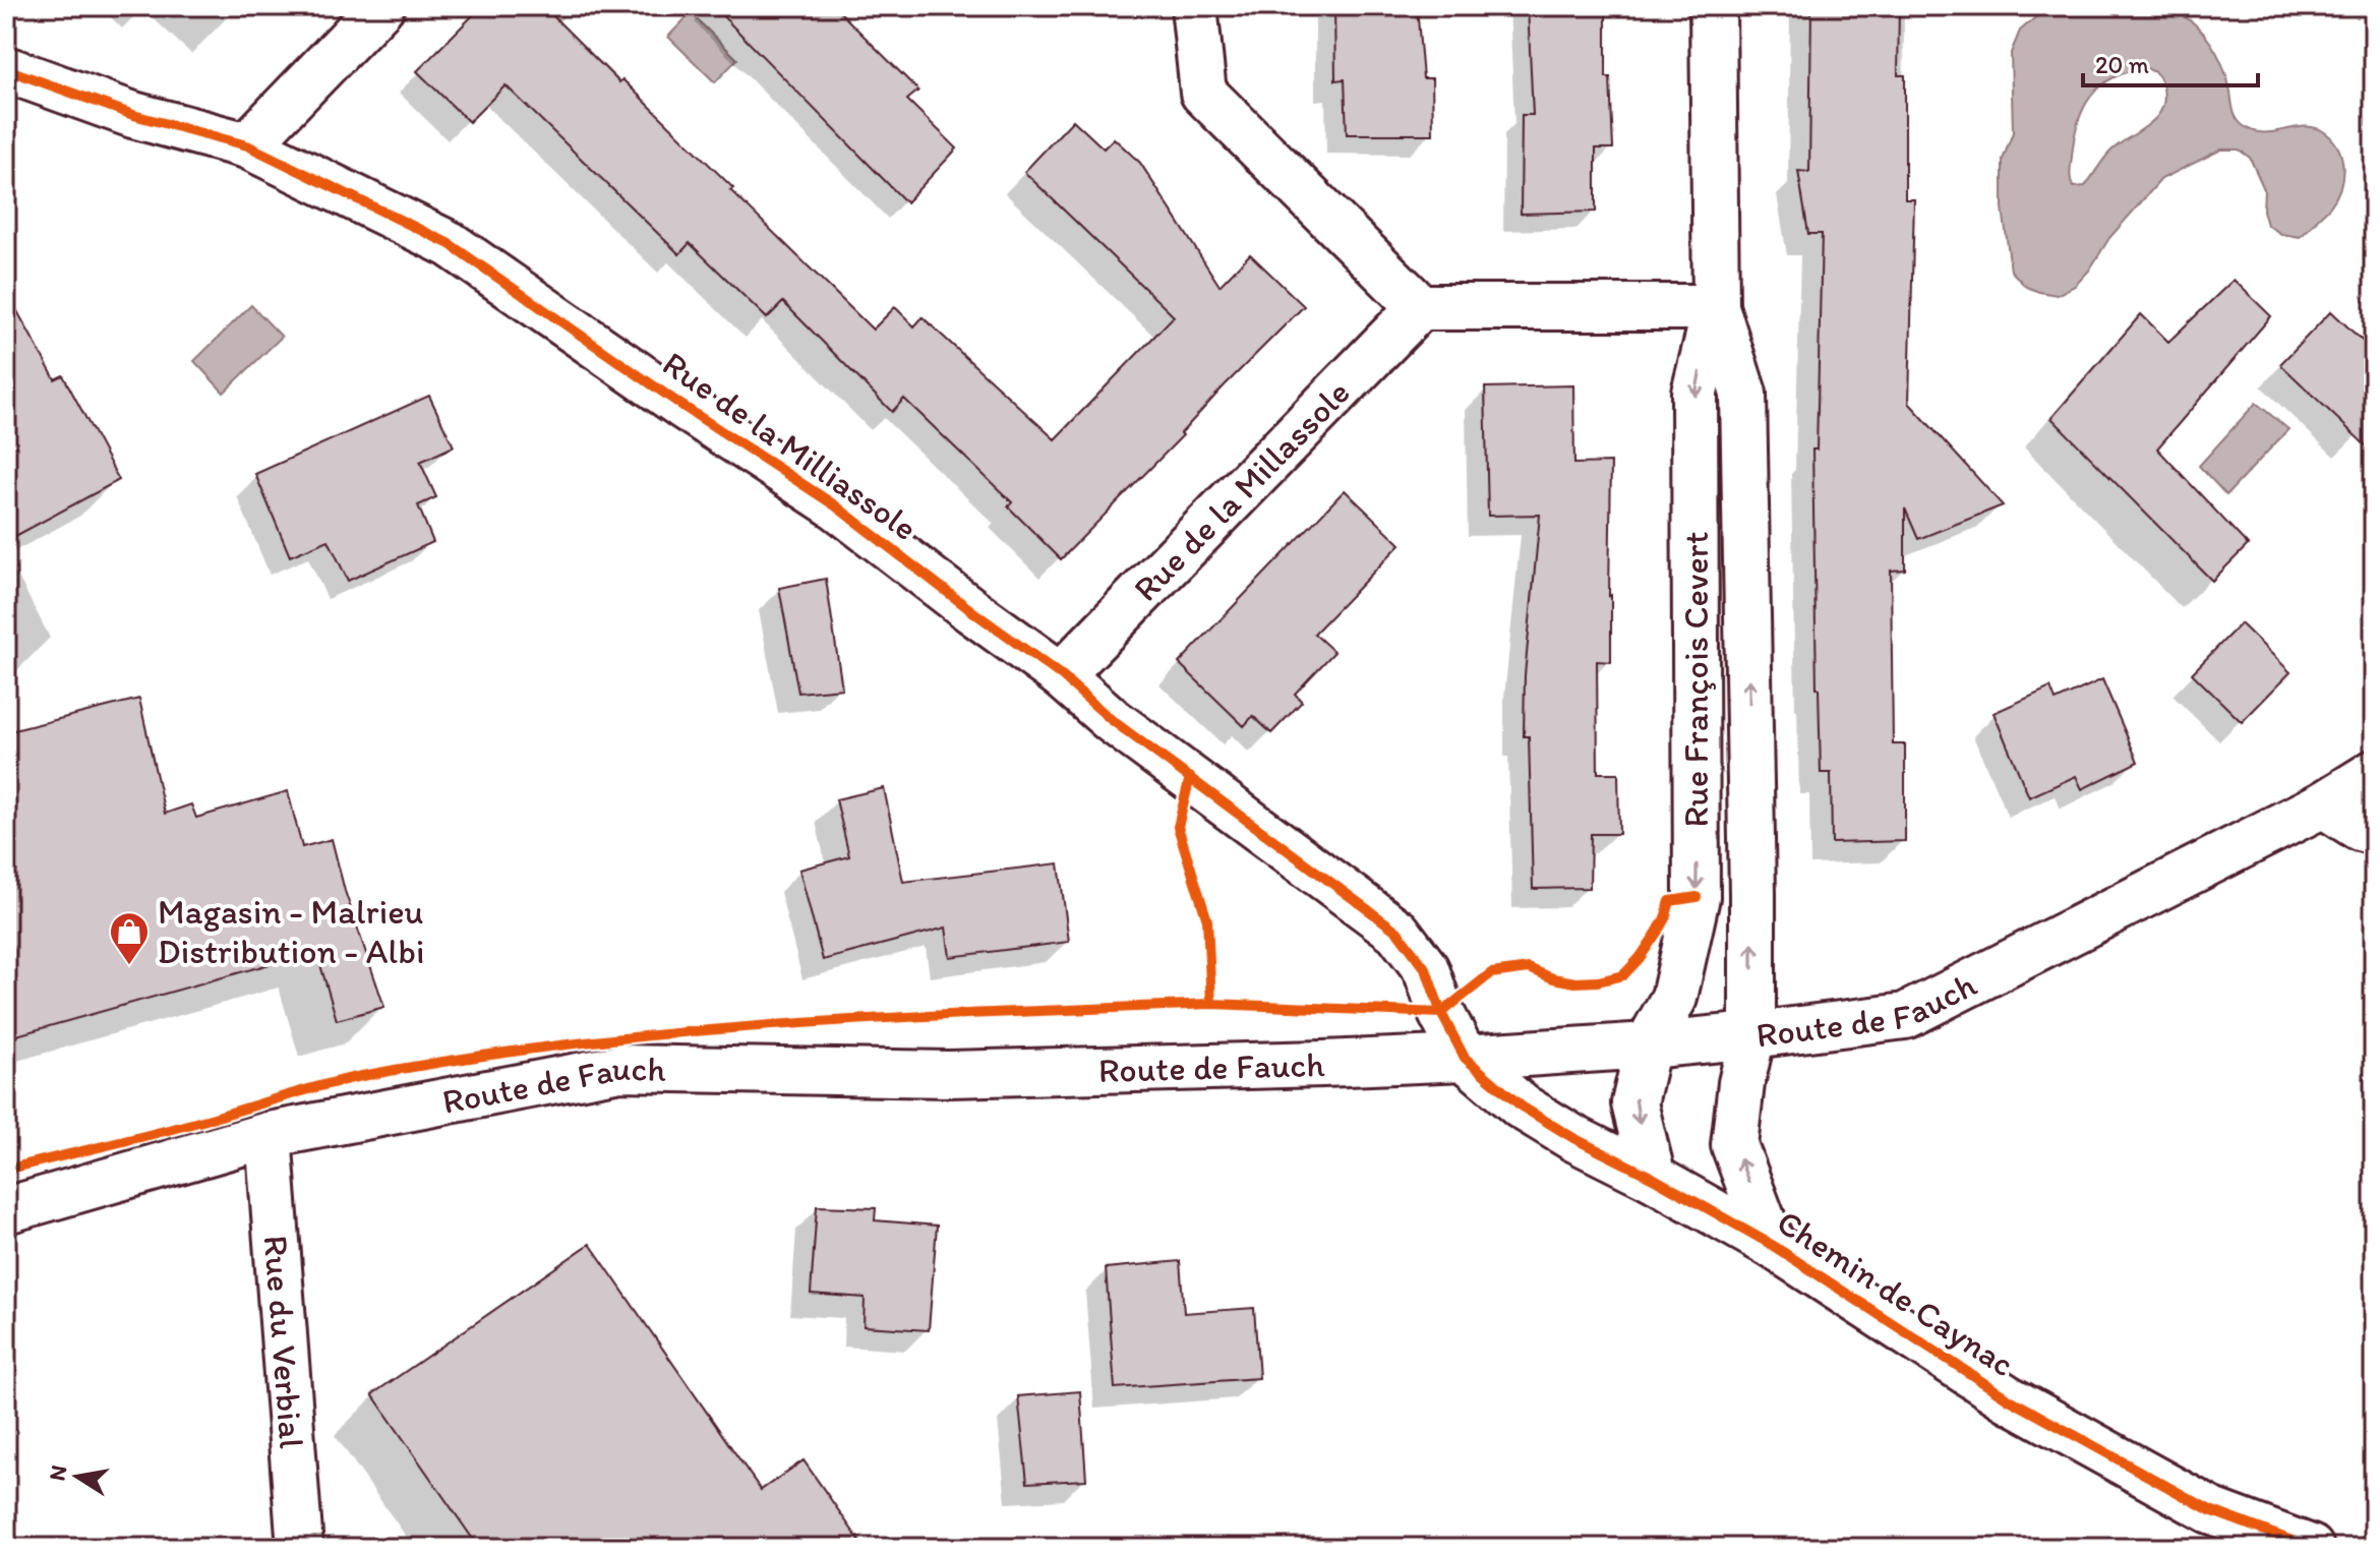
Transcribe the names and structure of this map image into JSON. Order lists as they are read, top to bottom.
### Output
{
  "streets": {
    "street": [
      "Rue de la Milliassole",
      "Rue de la Millassole",
      "Rue François Cevert",
      "Route de Fauch",
      "Chemin de Caynac",
      "Rue du Verbial"
    ]
  },
  "crossings": [
    ["Rue de la Milliassole", "Rue de la Millassole"],
    ["Rue de la Milliassole", "Route de Fauch"],
    ["Rue de la Milliassole", "Chemin de Caynac"],
    ["Rue François Cevert", "Route de Fauch"],
    ["Rue François Cevert", "Chemin de Caynac"],
    ["Route de Fauch", "Chemin de Caynac"],
    ["Route de Fauch", "Rue du Verbial"]
  ],
  "places": {
    "shop": ["Magasin - Malrieu Distribution - Albi"]
  },
  "scale_bar": "20 m",
  "north": "left"
}
